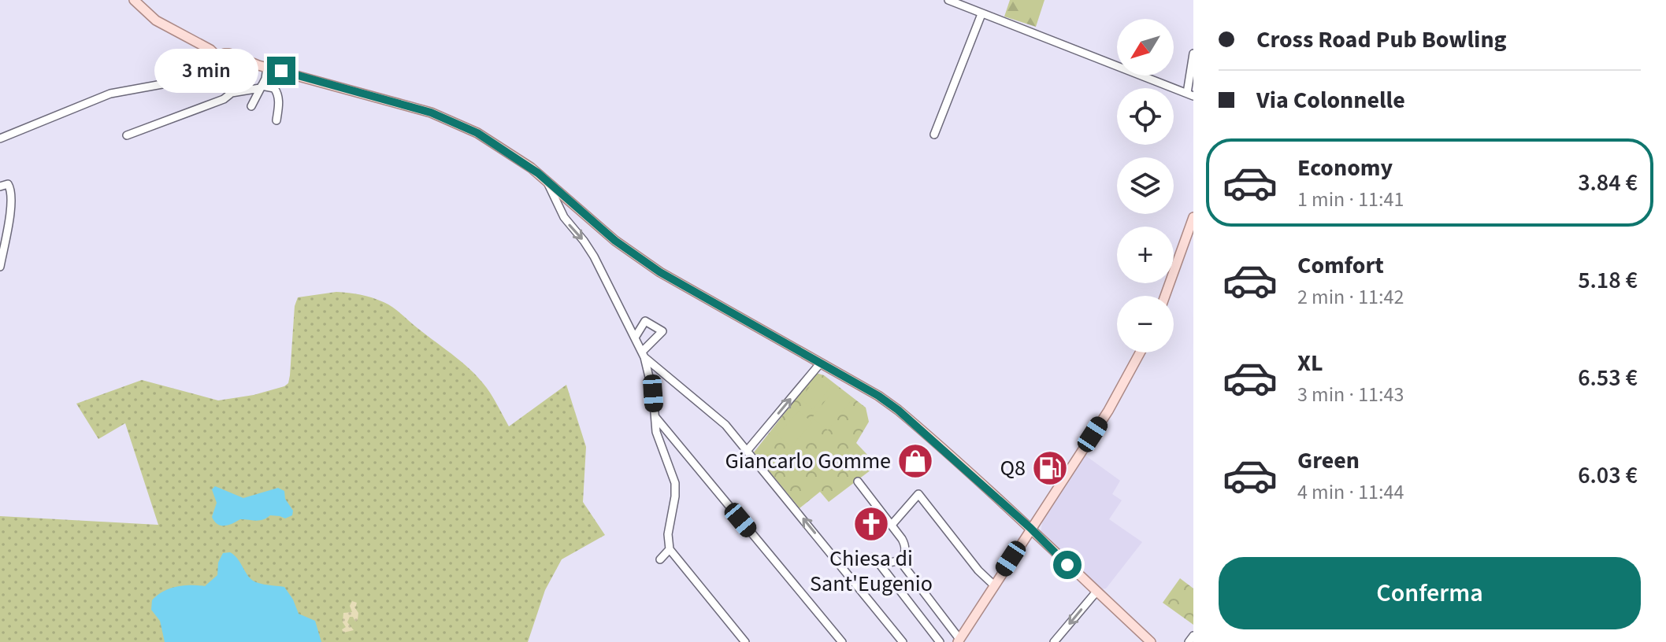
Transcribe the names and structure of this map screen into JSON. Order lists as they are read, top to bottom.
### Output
{
  "places": {
    "shop": ["Giancarlo Gomme"],
    "fuel station": ["Q8"],
    "church": ["Chiesa di Sant'Eugenio"]
  },
  "north": "bottom left",
  "page": {
    "banner": ["Cross Road Pub Bowling", "Via Colonnelle"],
    "map_buttons": ["+", "−"],
    "bubble": "3 min",
    "list": [
      {
        "name": "Economy",
        "note": "1 min · 11:41",
        "value": "3.84 €"
      },
      {
        "name": "Comfort",
        "note": "2 min · 11:42",
        "value": "5.18 €"
      },
      {
        "name": "XL",
        "note": "3 min · 11:43",
        "value": "6.53 €"
      },
      {
        "name": "Green",
        "note": "4 min · 11:44",
        "value": "6.03 €"
      }
    ],
    "buttons": "Conferma"
  }
}
